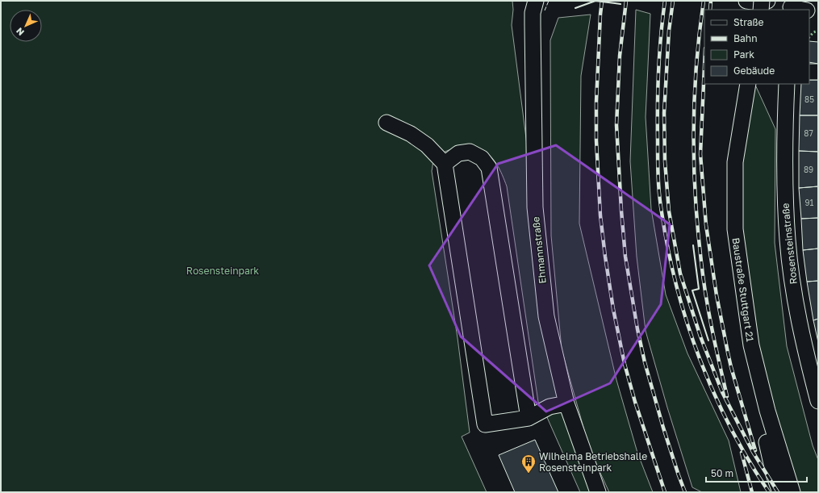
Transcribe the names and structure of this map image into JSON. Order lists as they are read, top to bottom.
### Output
{
  "streets": {
    "street": ["Rosensteinstraße", "Ehmannstraße", "Baustraße Stuttgart 21"]
  },
  "parks": ["Rosensteinpark"],
  "places": {
    "building": ["Wilhelma Betriebshalle Rosensteinpark"]
  },
  "house_numbers": [
    "85",
    "87",
    "89",
    "91"
  ],
  "legend": [
    "Straße",
    "Bahn",
    "Park",
    "Gebäude"
  ],
  "scale_bar": "50 m",
  "north": "bottom left"
}
